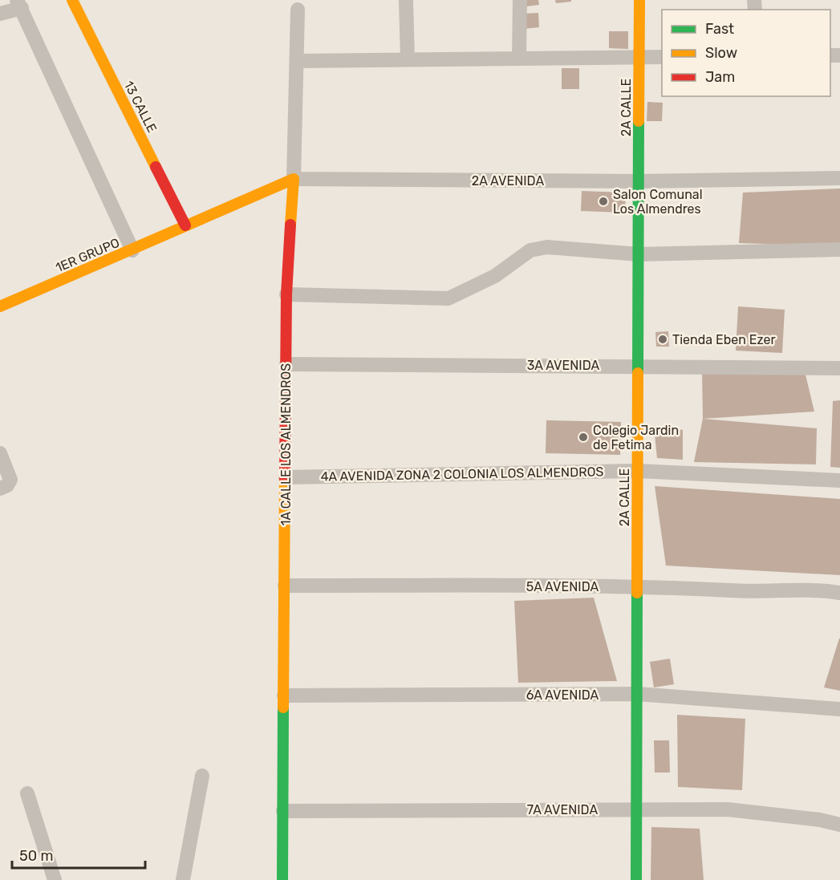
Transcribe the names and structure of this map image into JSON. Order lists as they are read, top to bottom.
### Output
{
  "streets": {
    "street": [
      "13 CALLE",
      "2A CALLE",
      "2A AVENIDA",
      "1ER GRUPO",
      "3A AVENIDA",
      "1A CALLE LOS ALMENDROS",
      "4A AVENIDA ZONA 2 COLONIA LOS ALMENDROS",
      "5A AVENIDA",
      "6A AVENIDA",
      "7A AVENIDA"
    ]
  },
  "crossings": [
    ["13 CALLE", "2A AVENIDA"],
    ["13 CALLE", "1ER GRUPO"],
    ["2A CALLE", "2A AVENIDA"],
    ["2A CALLE", "3A AVENIDA"],
    ["2A CALLE", "4A AVENIDA ZONA 2 COLONIA LOS ALMENDROS"],
    ["2A CALLE", "5A AVENIDA"],
    ["2A CALLE", "6A AVENIDA"],
    ["2A CALLE", "7A AVENIDA"],
    ["2A AVENIDA", "1ER GRUPO"],
    ["2A AVENIDA", "1A CALLE LOS ALMENDROS"],
    ["3A AVENIDA", "1A CALLE LOS ALMENDROS"],
    ["1A CALLE LOS ALMENDROS", "4A AVENIDA ZONA 2 COLONIA LOS ALMENDROS"],
    ["1A CALLE LOS ALMENDROS", "5A AVENIDA"],
    ["1A CALLE LOS ALMENDROS", "6A AVENIDA"],
    ["1A CALLE LOS ALMENDROS", "7A AVENIDA"]
  ],
  "places": ["Salon Comunal Los Almendres", "Tienda Eben Ezer", "Colegio Jardin de Fetima"],
  "legend": ["Fast", "Slow", "Jam"],
  "scale_bar": "50 m"
}
